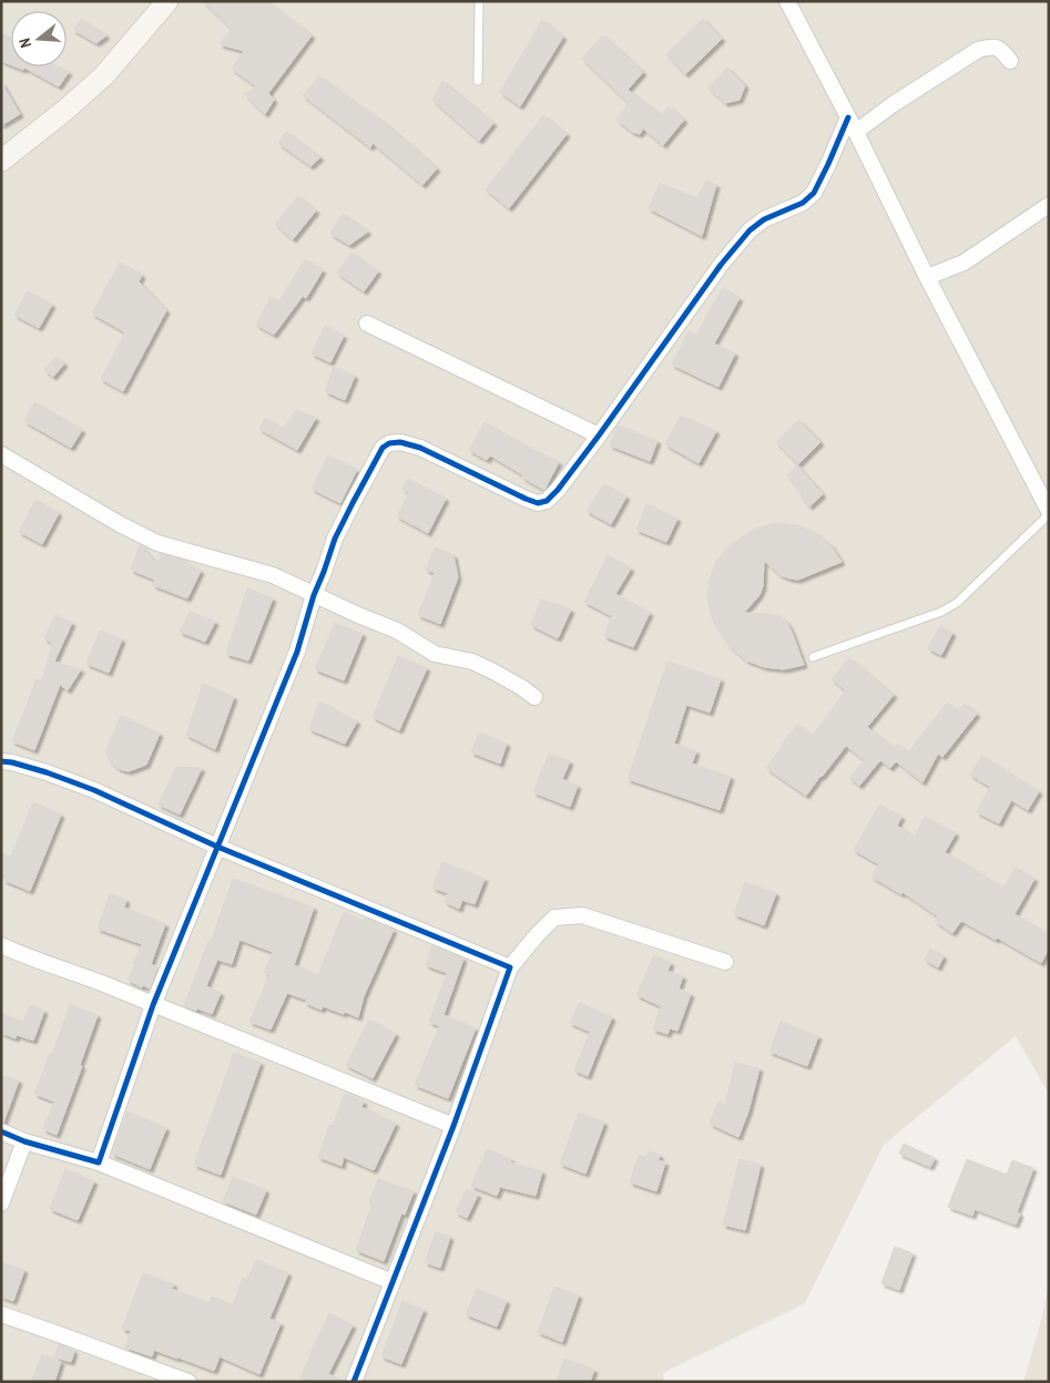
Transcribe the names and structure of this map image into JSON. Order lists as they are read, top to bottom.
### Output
{
  "north": "left"
}
